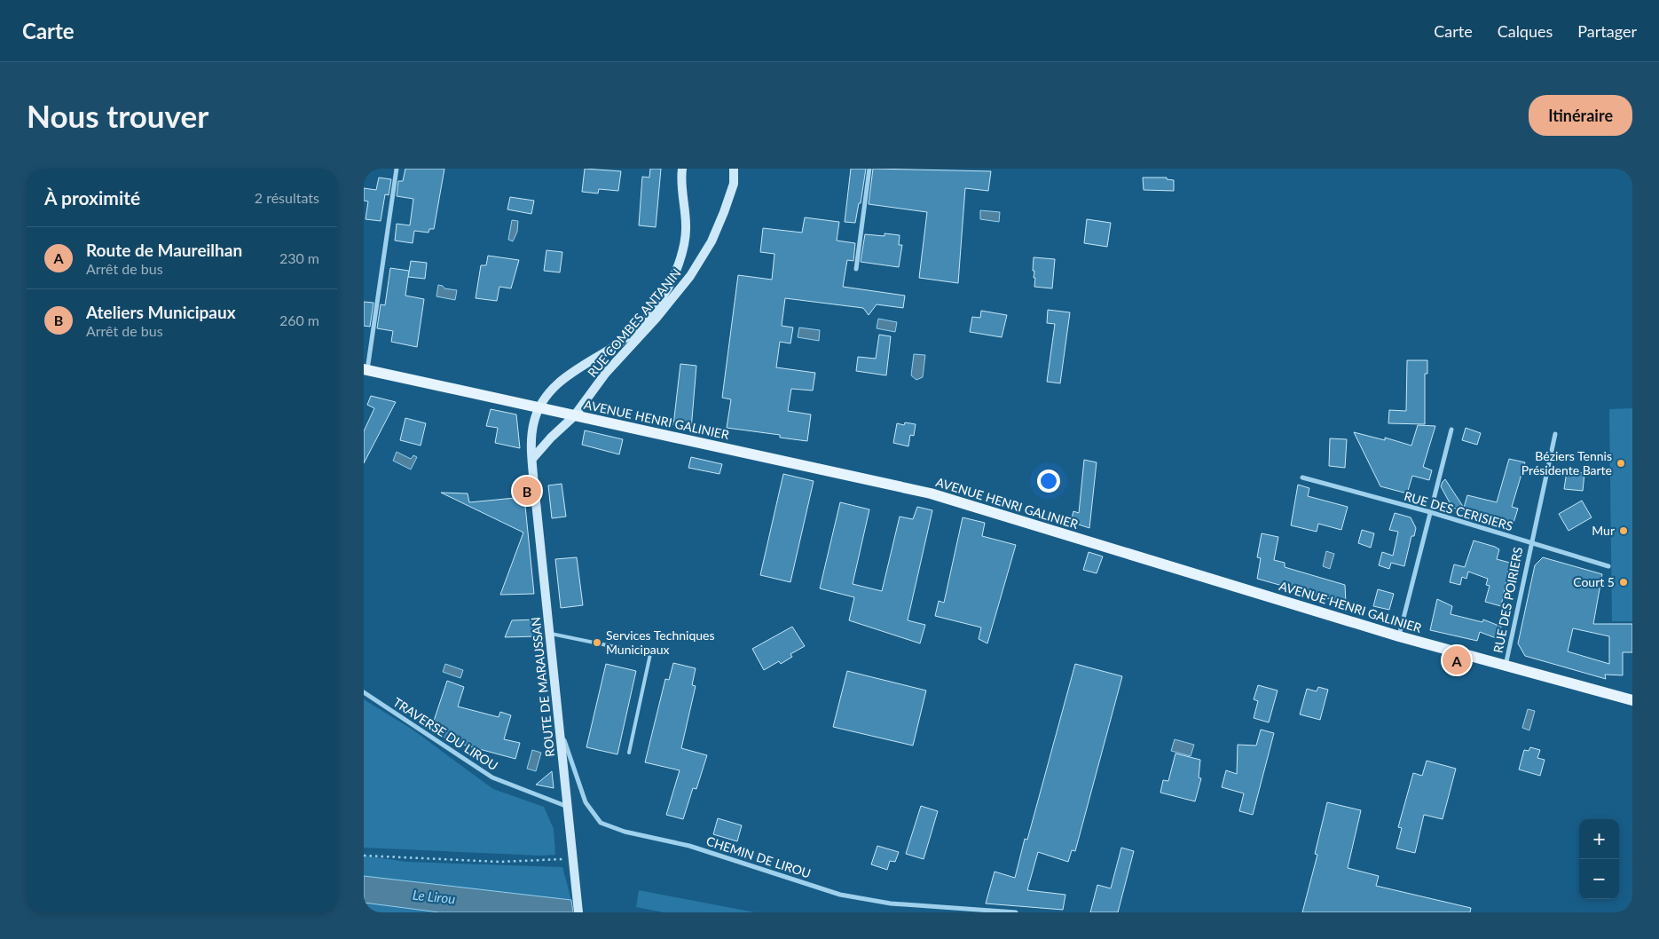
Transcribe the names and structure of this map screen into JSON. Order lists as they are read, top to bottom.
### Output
{
  "streets": {
    "main road": ["RUE COMBES ANTANIN", "AVENUE HENRI GALINIER", "ROUTE DE MARAUSSAN"],
    "street": [
      "RUE DES CERISIERS",
      "RUE DES POIRIERS",
      "TRAVERSE DU LIROU",
      "CHEMIN DE LIROU"
    ]
  },
  "crossings": [
    ["RUE COMBES ANTANIN", "AVENUE HENRI GALINIER"],
    ["RUE COMBES ANTANIN", "ROUTE DE MARAUSSAN"],
    ["AVENUE HENRI GALINIER", "RUE DES POIRIERS"],
    ["AVENUE HENRI GALINIER", "ROUTE DE MARAUSSAN"],
    ["RUE DES CERISIERS", "RUE DES POIRIERS"],
    ["ROUTE DE MARAUSSAN", "TRAVERSE DU LIROU"],
    ["ROUTE DE MARAUSSAN", "CHEMIN DE LIROU"]
  ],
  "water": ["Le Lirou"],
  "places": [
    "Béziers Tennis Présidente Barte",
    "Mur",
    "Court 5",
    "Services Techniques Municipaux"
  ],
  "page": {
    "header": "Carte",
    "nav": ["Carte", "Calques", "Partager"],
    "buttons": "Itinéraire",
    "title": "Nous trouver",
    "heading": ["À proximité", "2 résultats"],
    "list": [
      {
        "mark": "A",
        "name": "Route de Maureilhan",
        "note": "Arrêt de bus",
        "value": "230 m"
      },
      {
        "mark": "B",
        "name": "Ateliers Municipaux",
        "note": "Arrêt de bus",
        "value": "260 m"
      }
    ],
    "pins": ["B", "A"],
    "map_buttons": ["+", "−"]
  }
}
